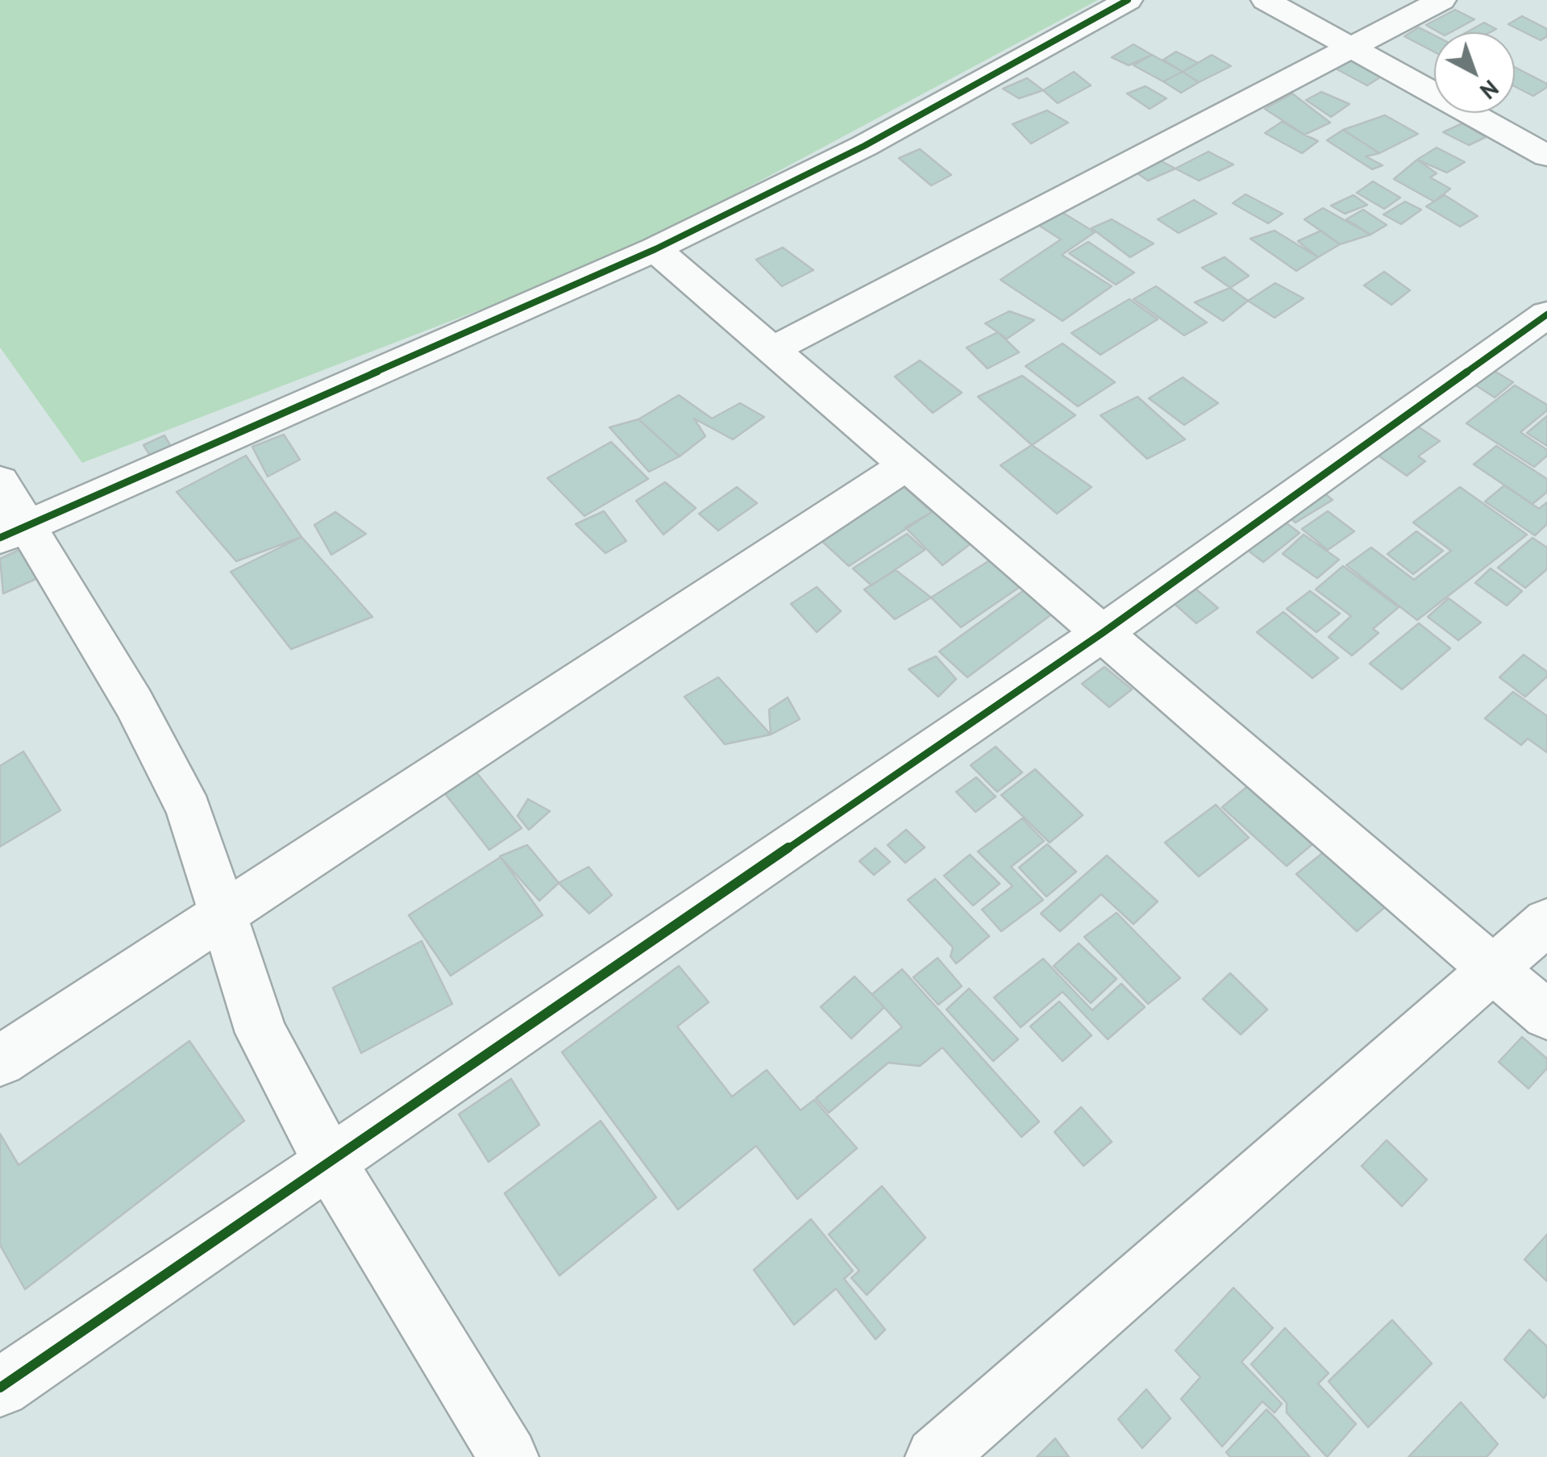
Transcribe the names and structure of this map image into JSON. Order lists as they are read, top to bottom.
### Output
{
  "north": "bottom right"
}
